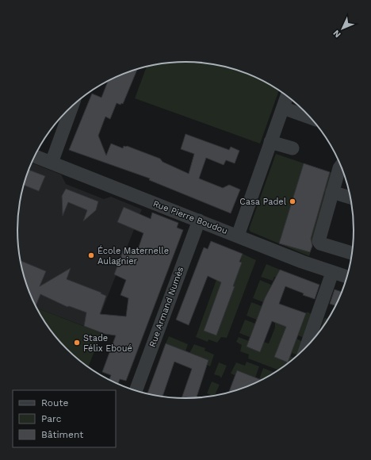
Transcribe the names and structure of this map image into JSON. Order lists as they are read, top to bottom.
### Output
{
  "streets": {
    "street": ["Rue Pierre Boudou", "Rue Armand Numès"]
  },
  "crossings": [
    ["Rue Pierre Boudou", "Rue Armand Numès"]
  ],
  "places": ["Casa Padel", "École Maternelle Aulagnier", "Stade Félix Eboué"],
  "legend": ["Route", "Parc", "Bâtiment"],
  "north": "bottom left"
}
